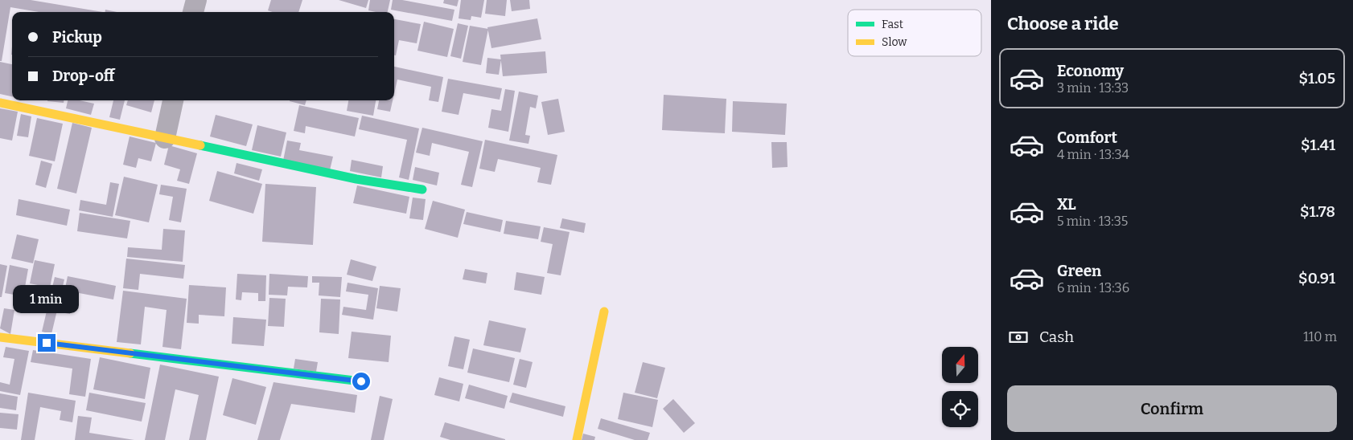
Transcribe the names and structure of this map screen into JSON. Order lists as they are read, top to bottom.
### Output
{
  "legend": ["Fast", "Slow"],
  "north": "top",
  "page": {
    "heading": "Choose a ride",
    "banner": ["Pickup", "Drop-off"],
    "list": [
      {
        "name": "Economy",
        "note": "3 min · 13:33",
        "value": "$1.05"
      },
      {
        "name": "Comfort",
        "note": "4 min · 13:34",
        "value": "$1.41"
      },
      {
        "name": "XL",
        "note": "5 min · 13:35",
        "value": "$1.78"
      },
      {
        "name": "Green",
        "note": "6 min · 13:36",
        "value": "$0.91"
      }
    ],
    "bubble": "1 min",
    "pay": ["Cash", "110 m"],
    "buttons": "Confirm"
  }
}
